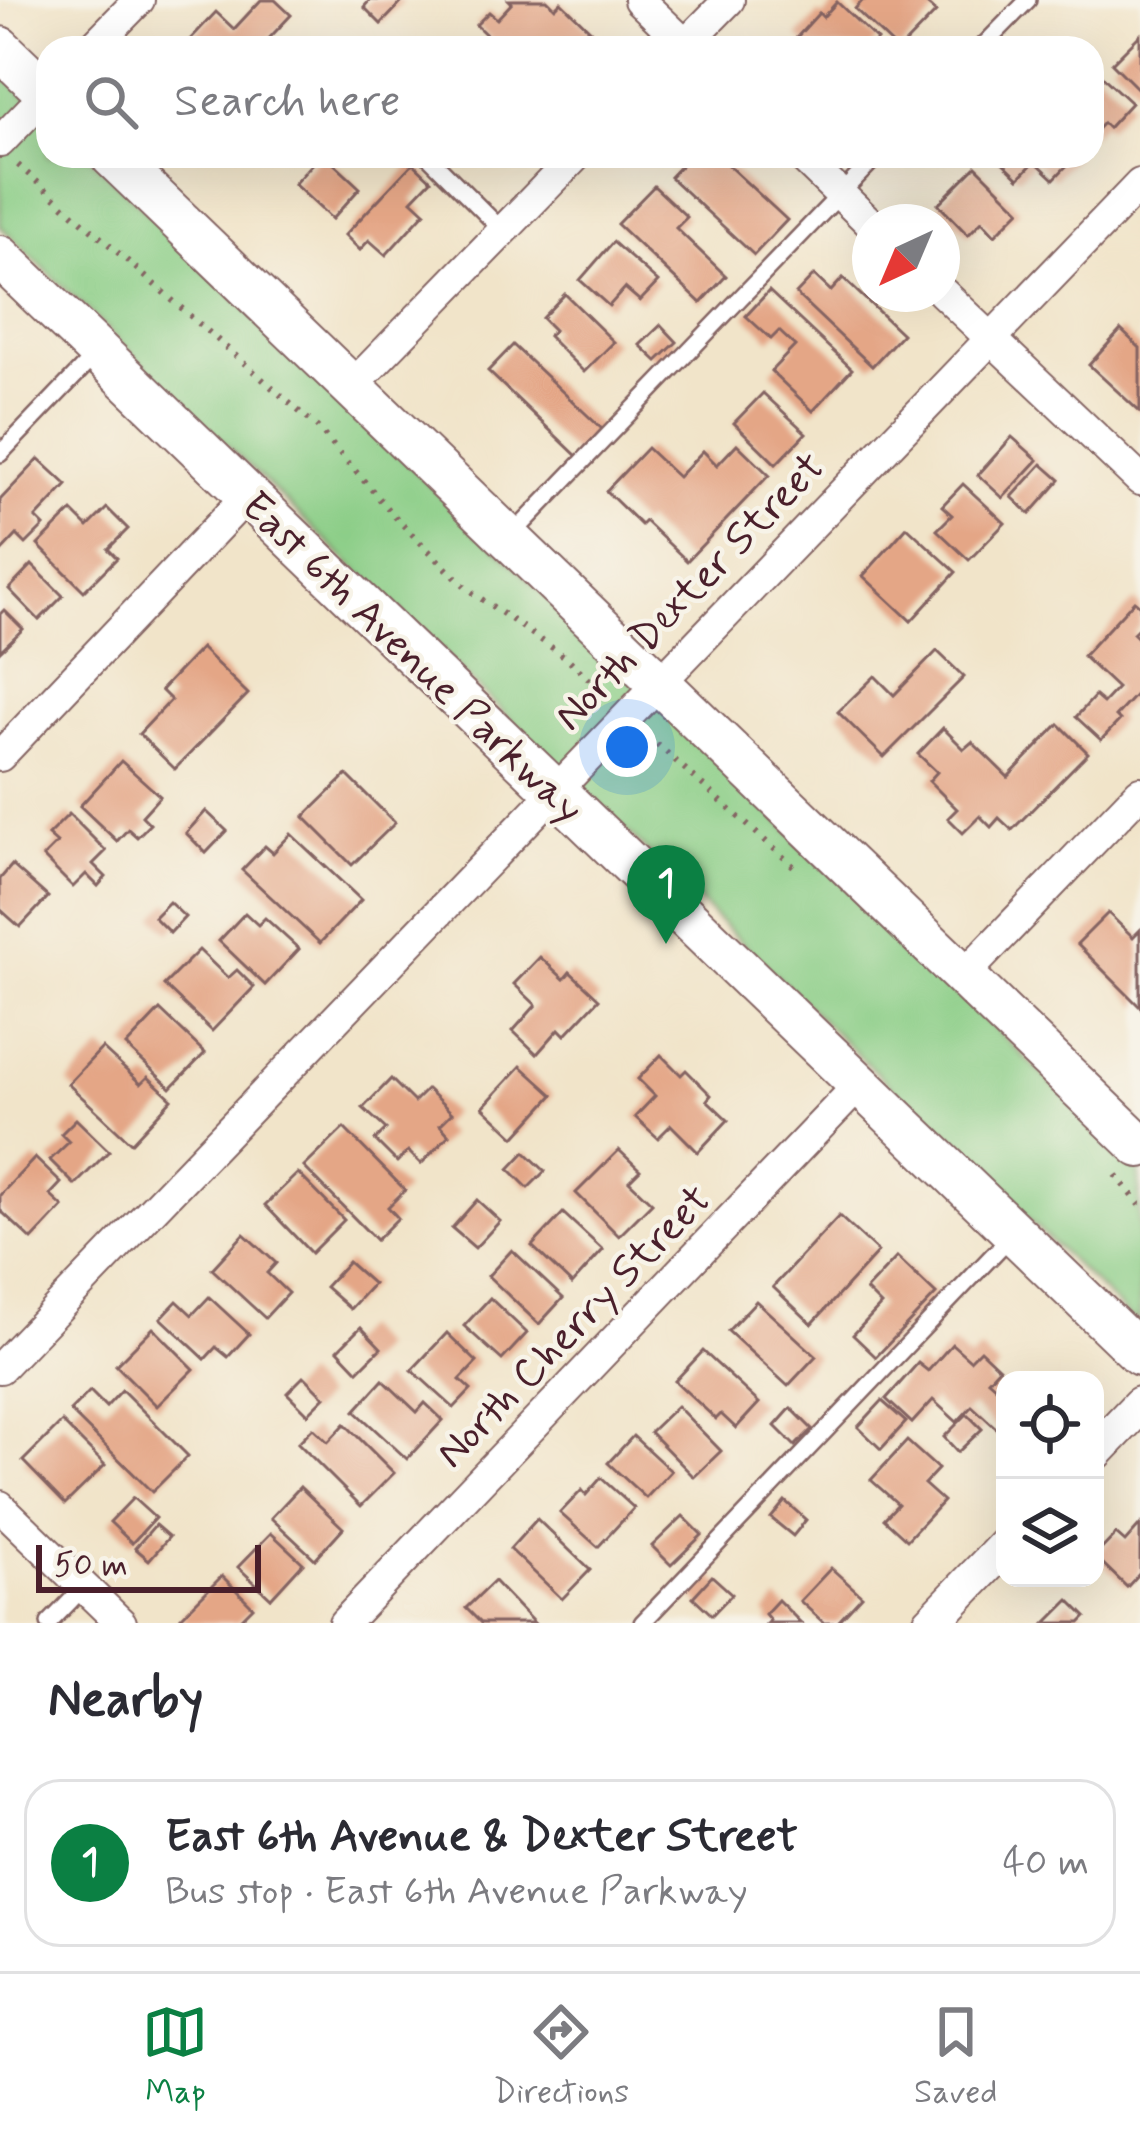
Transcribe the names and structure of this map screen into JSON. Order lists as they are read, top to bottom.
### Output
{
  "streets": {
    "main road": ["East 6th Avenue Parkway"],
    "street": ["North Dexter Street", "North Cherry Street"]
  },
  "crossings": [
    ["North Dexter Street", "East 6th Avenue Parkway"],
    ["East 6th Avenue Parkway", "North Cherry Street"]
  ],
  "scale_bar": "50 m",
  "north": "bottom left",
  "page": {
    "search": "Search here",
    "pins": "1",
    "scale": "50 m",
    "heading": "Nearby",
    "list": [
      {
        "mark": "1",
        "name": "East 6th Avenue & Dexter Street",
        "note": "Bus stop · East 6th Avenue Parkway",
        "value": "40 m"
      }
    ],
    "nav": ["Map", "Directions", "Saved"]
  }
}
